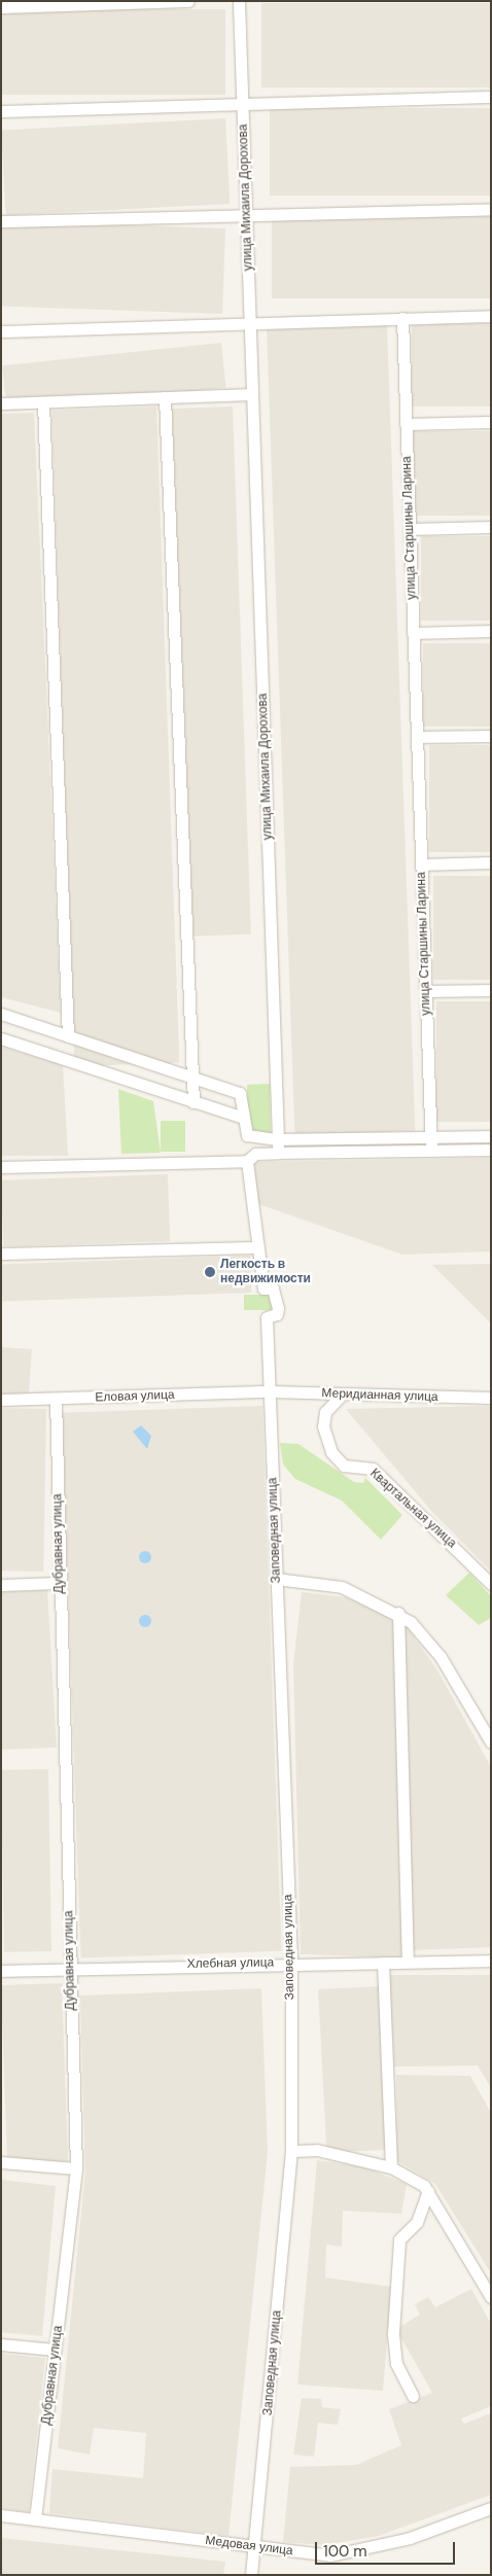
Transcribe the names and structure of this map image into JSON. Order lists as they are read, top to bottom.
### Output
{
  "streets": {
    "street": [
      "улица Михаила Дорохова",
      "улица Старшины Ларина",
      "Меридианная улица",
      "Еловая улица",
      "Квартальная улица",
      "Заповедная улица",
      "Дубравная улица",
      "Хлебная улица",
      "Медовая улица"
    ]
  },
  "crossings": [
    ["Меридианная улица", "Еловая улица"],
    ["Меридианная улица", "Квартальная улица"],
    ["Меридианная улица", "Заповедная улица"],
    ["Еловая улица", "Заповедная улица"],
    ["Еловая улица", "Дубравная улица"],
    ["Заповедная улица", "Хлебная улица"],
    ["Заповедная улица", "Медовая улица"],
    ["Дубравная улица", "Хлебная улица"],
    ["Дубравная улица", "Медовая улица"]
  ],
  "places": ["Легкость в недвижимости"],
  "scale_bar": "100 m"
}
